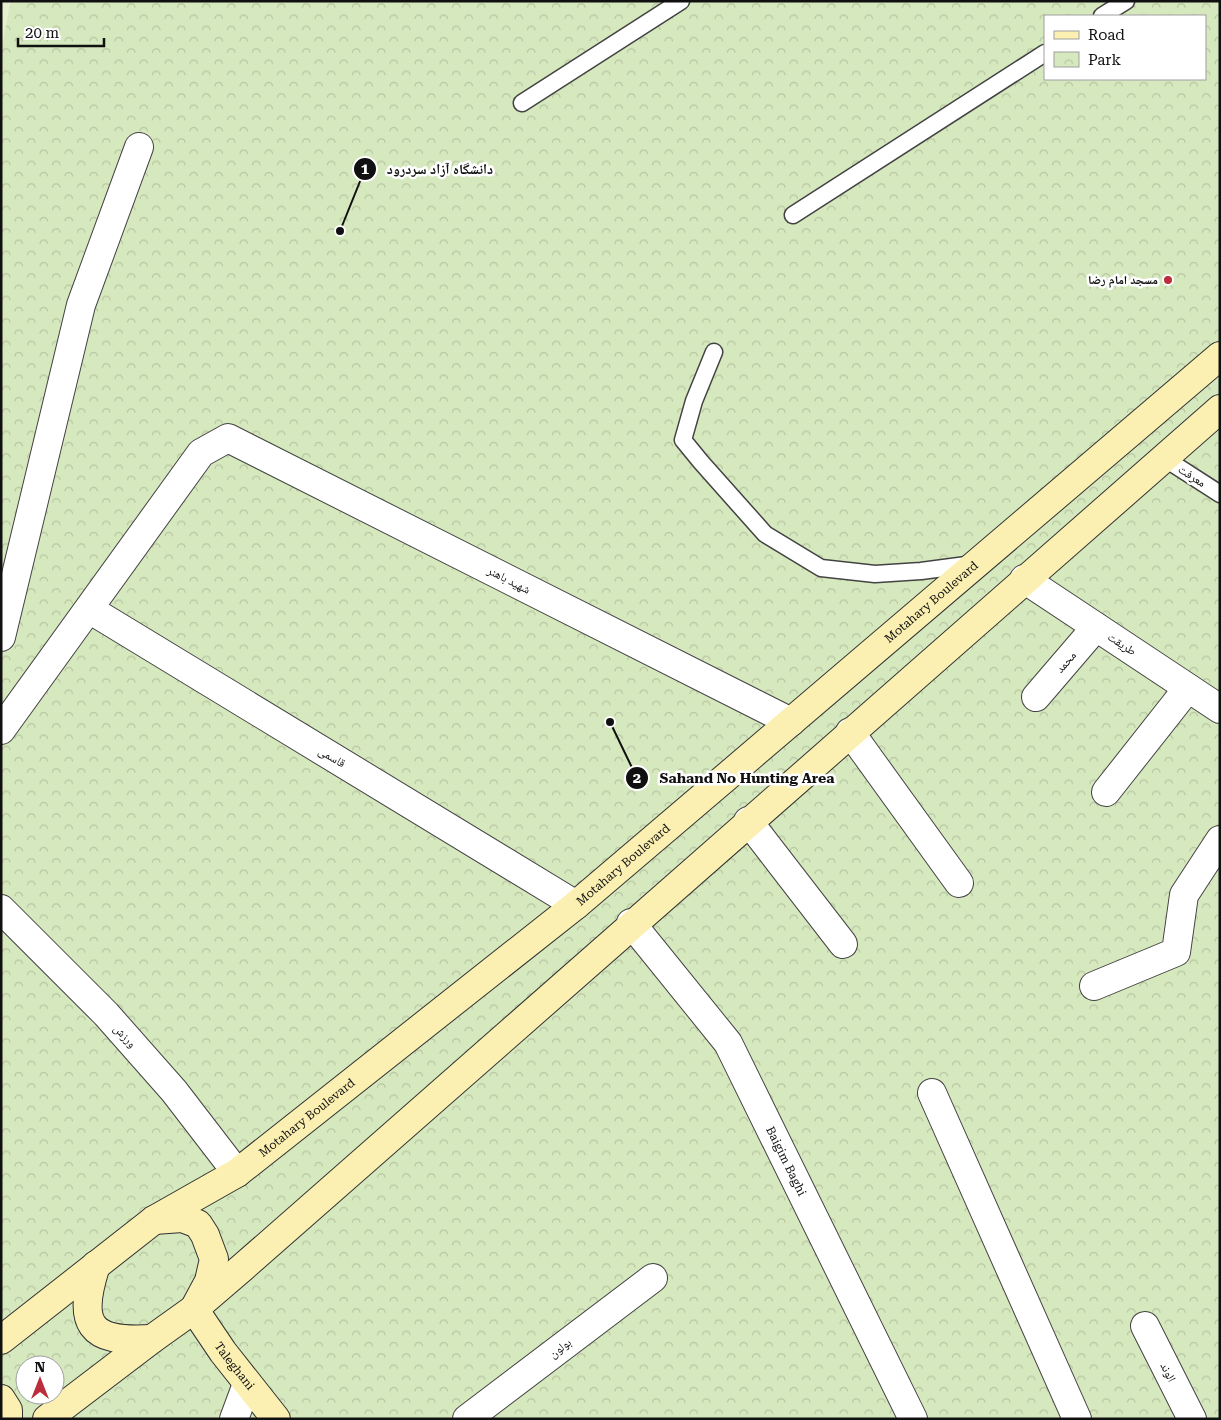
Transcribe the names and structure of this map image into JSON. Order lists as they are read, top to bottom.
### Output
{
  "streets": {
    "main road": ["Motahary Boulevard", "Taleghani"],
    "street": [
      "شهید باهنر",
      "طریقت",
      "محمد",
      "قاسمی",
      "ورزش",
      "Baigim Baghi",
      "بولون",
      "الوند"
    ],
    "lane": ["معرفت"]
  },
  "crossings": [
    ["شهید باهنر", "Motahary Boulevard"],
    ["شهید باهنر", "قاسمی"],
    ["Motahary Boulevard", "قاسمی"],
    ["Motahary Boulevard", "ورزش"],
    ["Motahary Boulevard", "Taleghani"],
    ["طریقت", "محمد"]
  ],
  "places": ["دانشگاه آزاد سردرود", "مسجد امام رضا", "Sahand No Hunting Area"],
  "legend": ["Road", "Park"],
  "scale_bar": "20 m",
  "north": "top"
}
